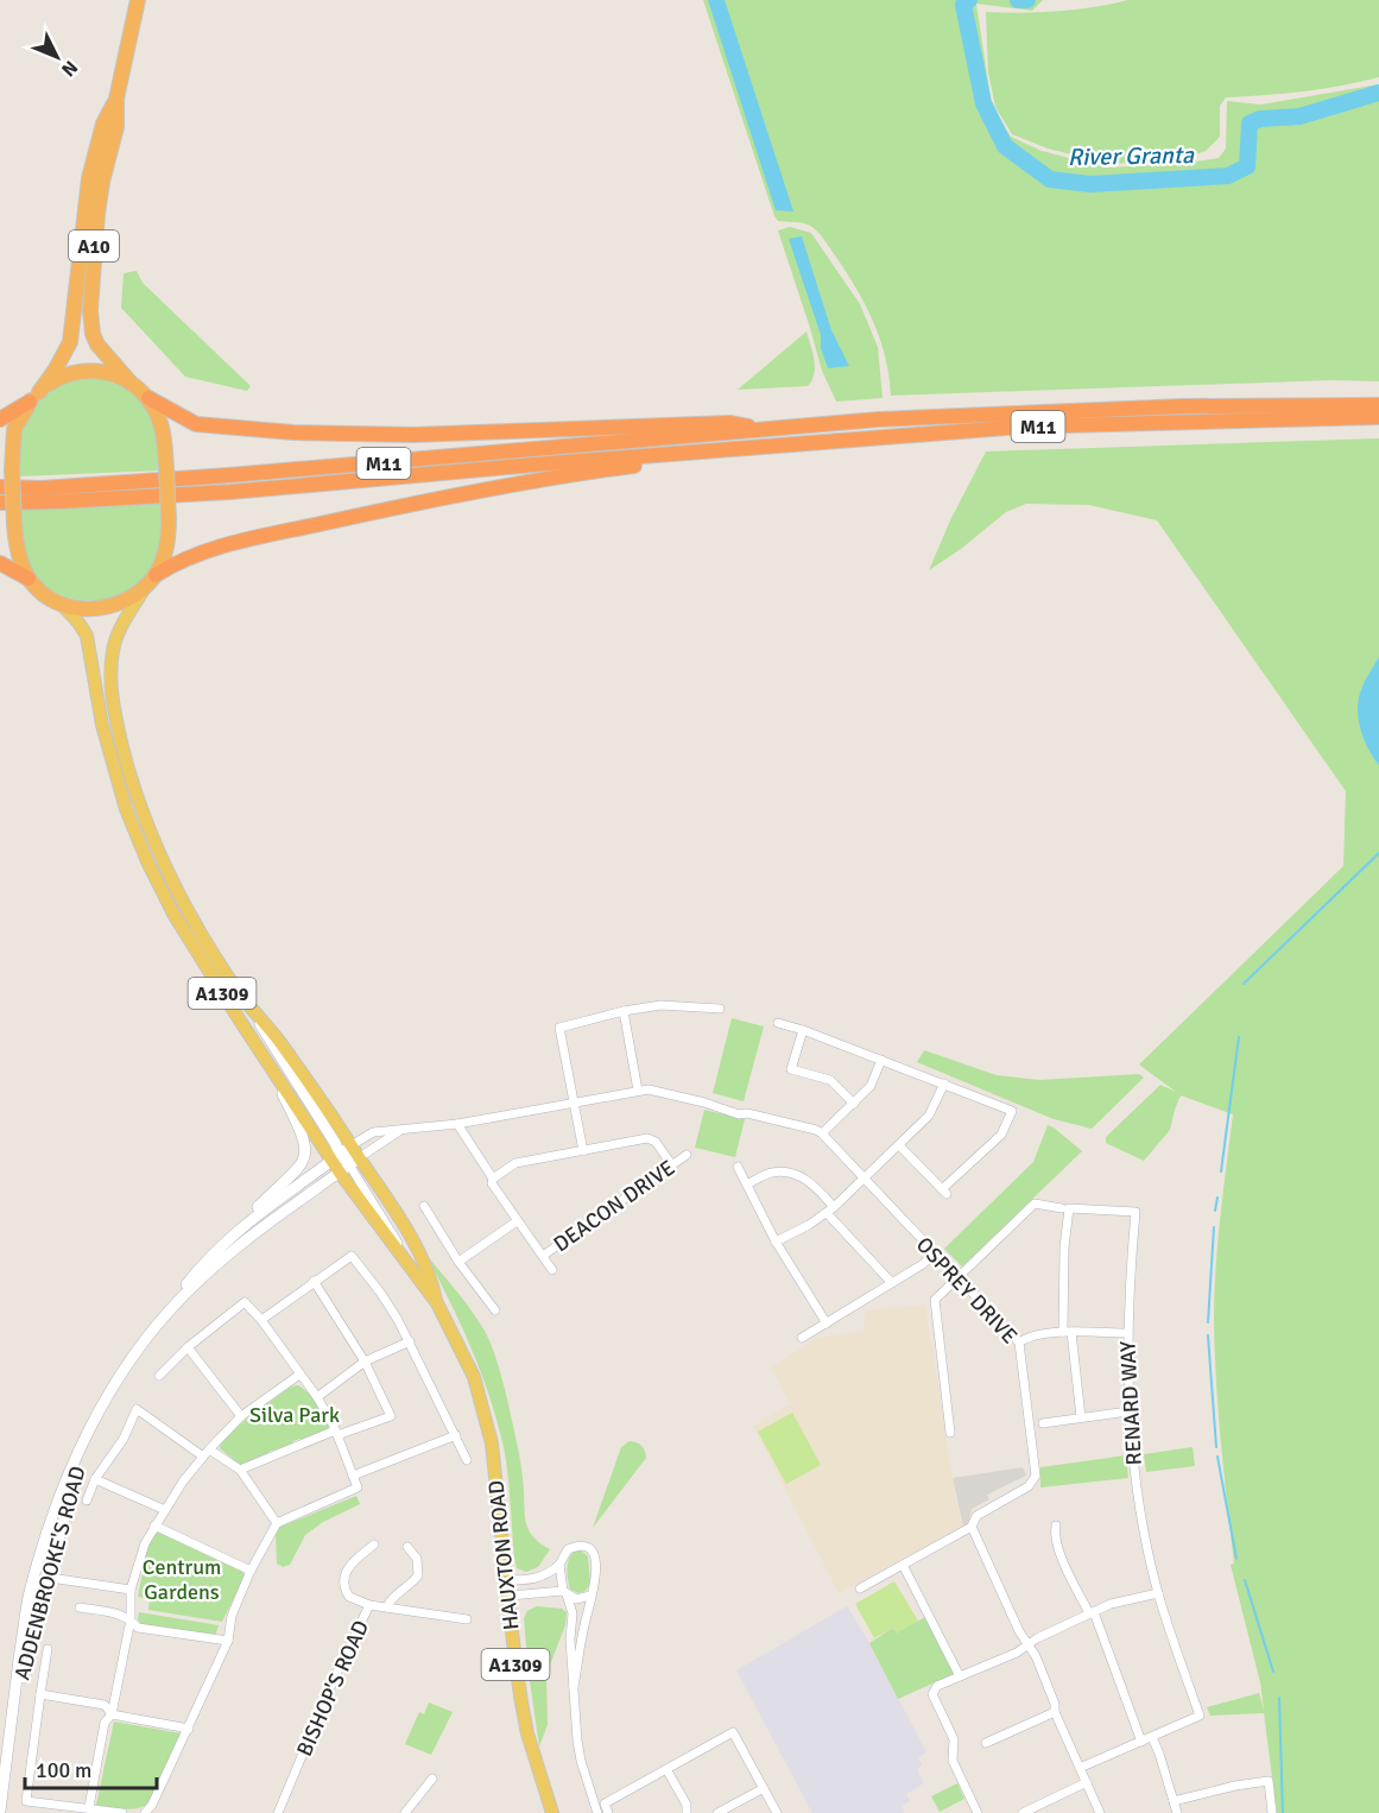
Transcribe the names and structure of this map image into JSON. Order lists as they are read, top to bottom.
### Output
{
  "streets": {
    "highway": ["A10", "M11"],
    "main road": ["A1309", "HAUXTON ROAD"],
    "street": [
      "DEACON DRIVE",
      "OSPREY DRIVE",
      "RENARD WAY",
      "ADDENBROOKE'S ROAD",
      "BISHOP'S ROAD"
    ]
  },
  "crossings": [
    ["A10", "M11"],
    ["A10", "A1309"],
    ["M11", "A1309"],
    ["A1309", "HAUXTON ROAD"],
    ["A1309", "ADDENBROOKE'S ROAD"]
  ],
  "water": ["River Granta"],
  "parks": ["Silva Park", "Centrum Gardens"],
  "scale_bar": "100 m",
  "north": "bottom right"
}
